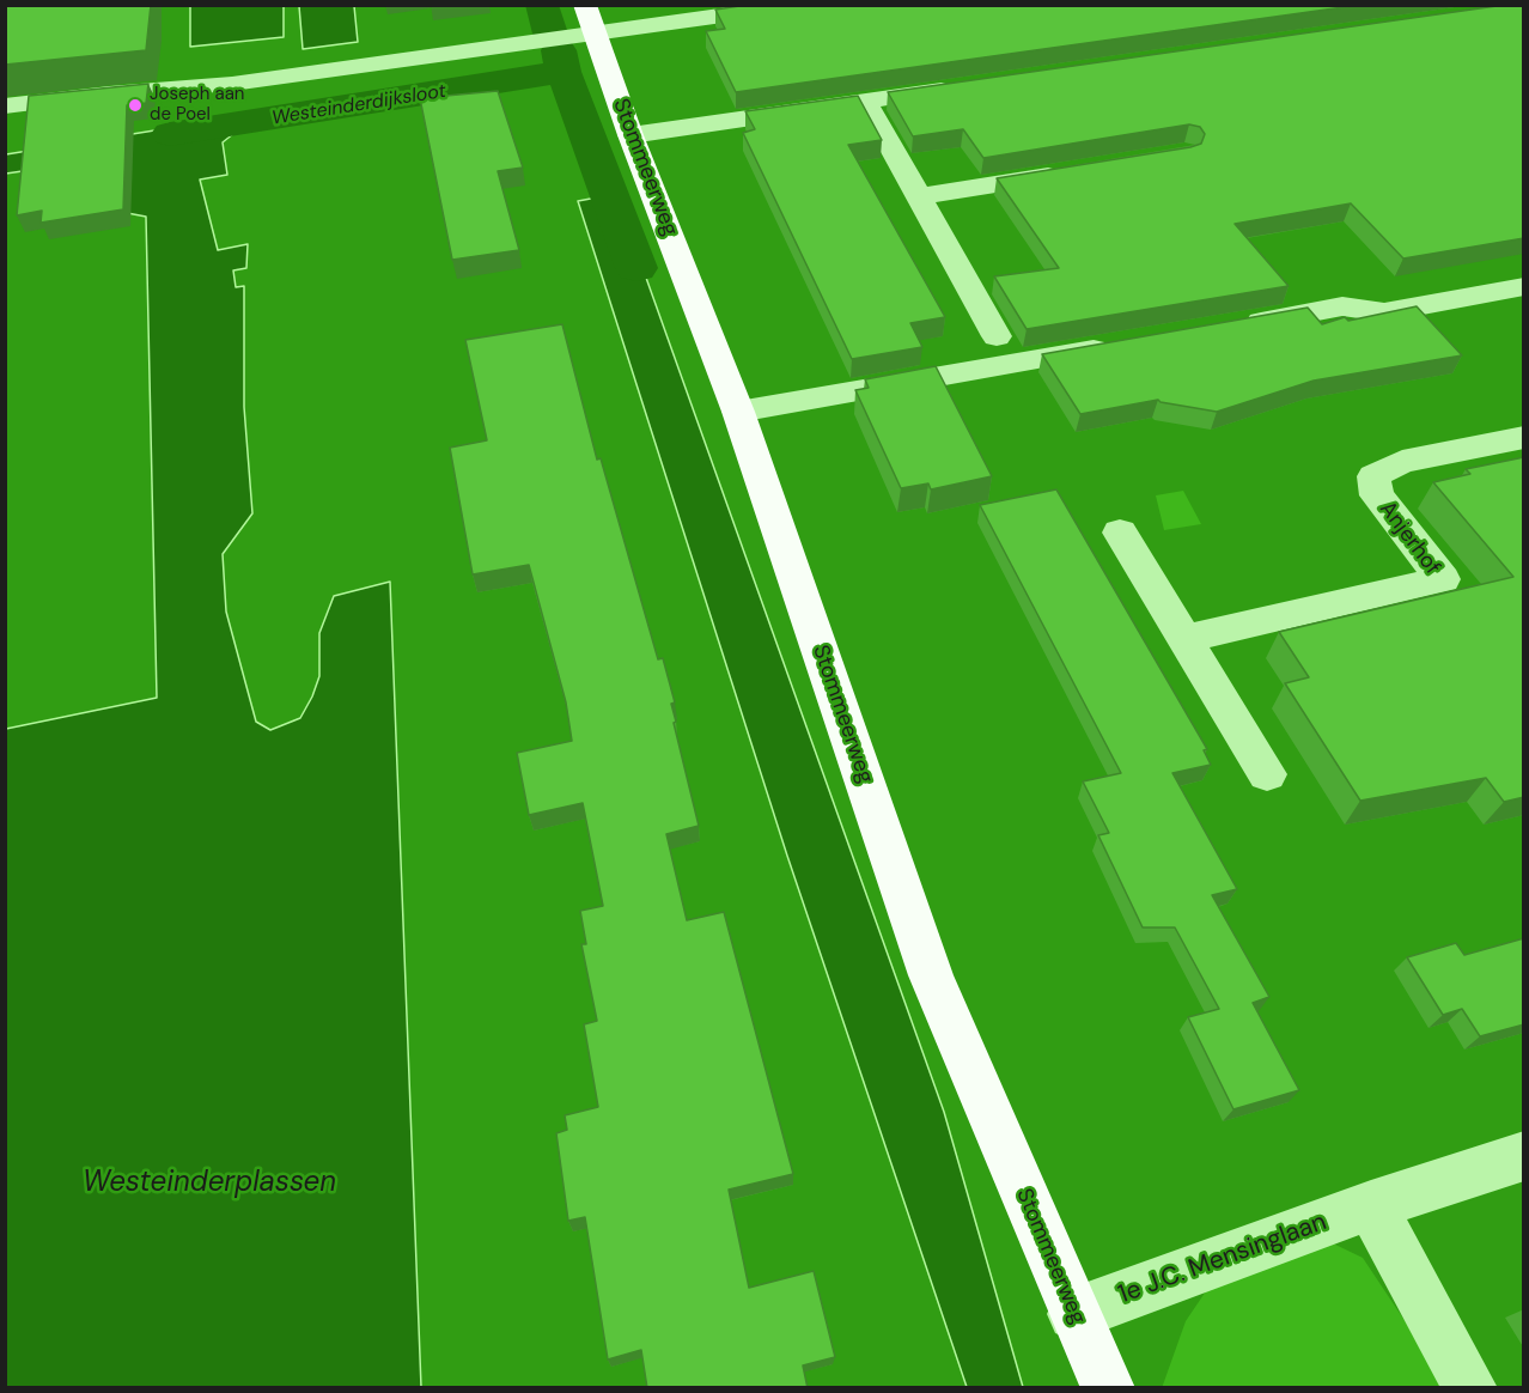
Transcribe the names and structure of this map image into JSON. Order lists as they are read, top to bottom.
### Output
{
  "streets": {
    "main road": ["Stommeerweg"],
    "street": ["Anjerhof", "1e J.C. Mensinglaan"]
  },
  "crossings": [
    ["Stommeerweg", "1e J.C. Mensinglaan"]
  ],
  "water": ["Westeinderdijksloot", "Westeinderplassen"],
  "places": ["Joseph aan de Poel"]
}
